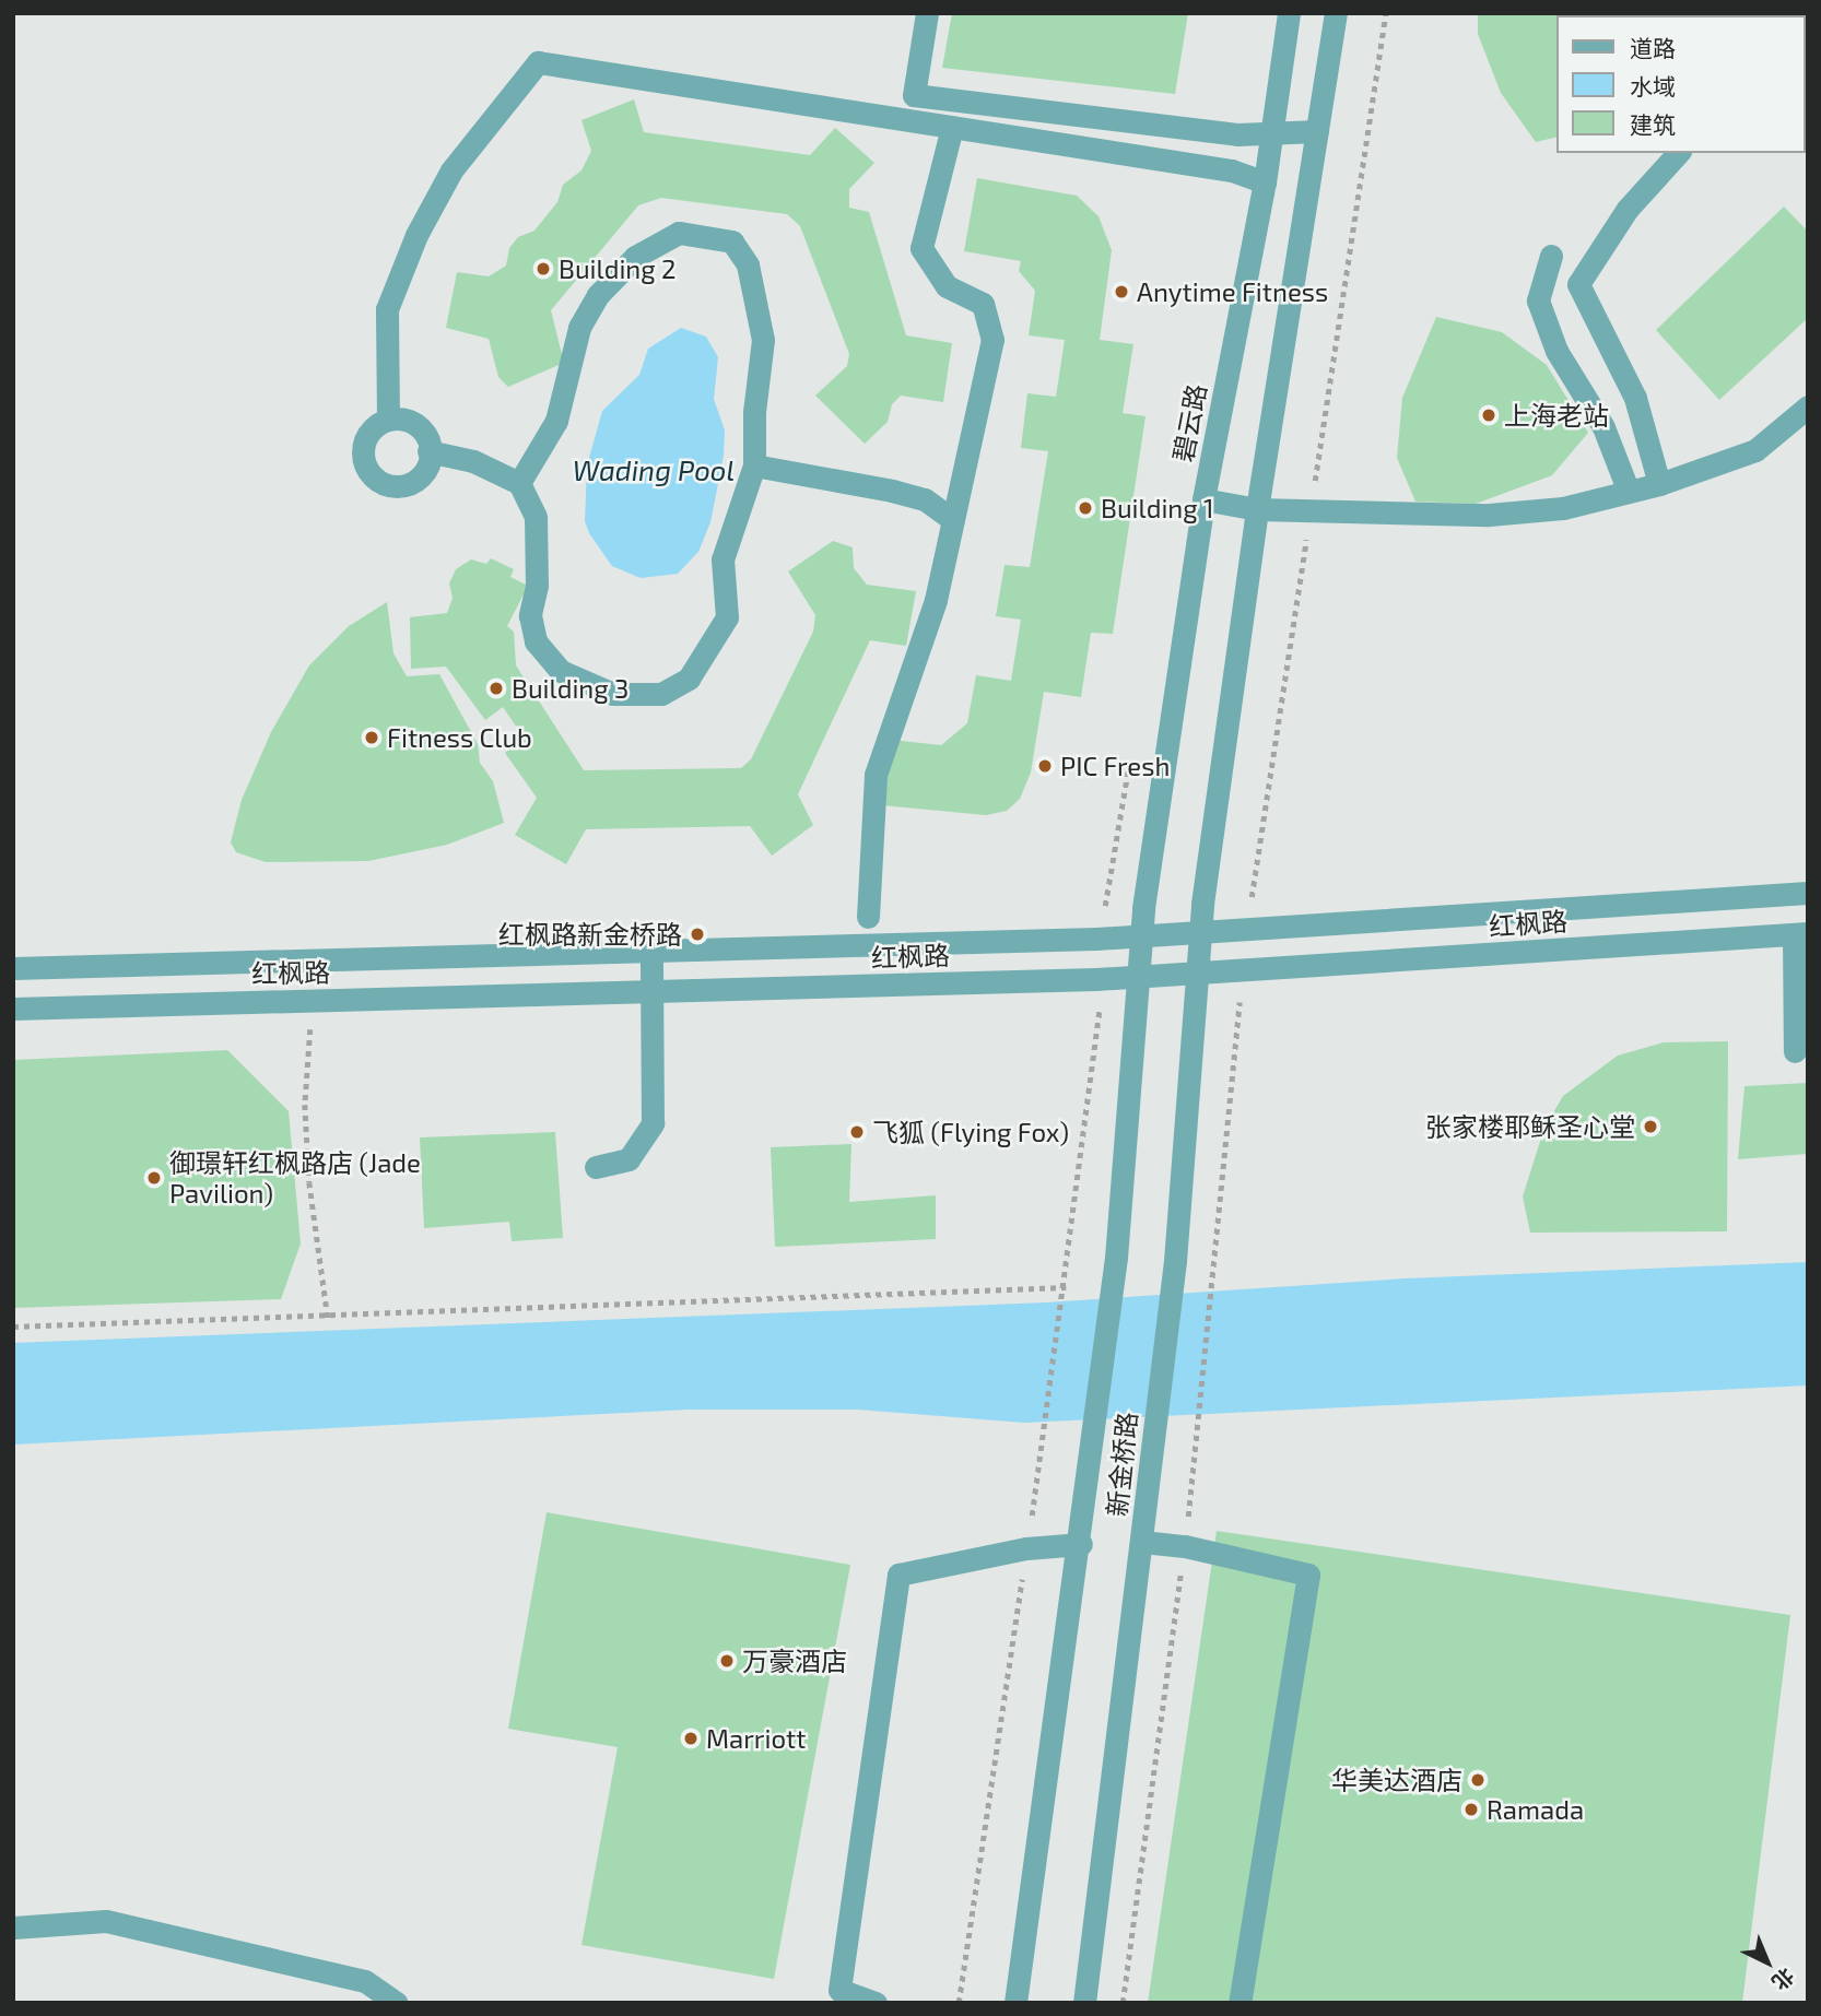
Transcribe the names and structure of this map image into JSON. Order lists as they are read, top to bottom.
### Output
{
  "streets": {
    "street": ["碧云路", "红枫路", "新金桥路"]
  },
  "crossings": [
    ["碧云路", "红枫路"],
    ["碧云路", "新金桥路"],
    ["红枫路", "新金桥路"]
  ],
  "water": ["Wading Pool"],
  "places": [
    "Building 2",
    "Anytime Fitness",
    "上海老站",
    "Building 1",
    "Building 3",
    "Fitness Club",
    "PIC Fresh",
    "红枫路新金桥路",
    "张家楼耶稣圣心堂",
    "飞狐 (Flying Fox)",
    "御璟轩红枫路店 (Jade Pavilion)",
    "万豪酒店",
    "Marriott",
    "华美达酒店",
    "Ramada"
  ],
  "legend": ["道路", "水域", "建筑"],
  "north": "bottom right"
}
